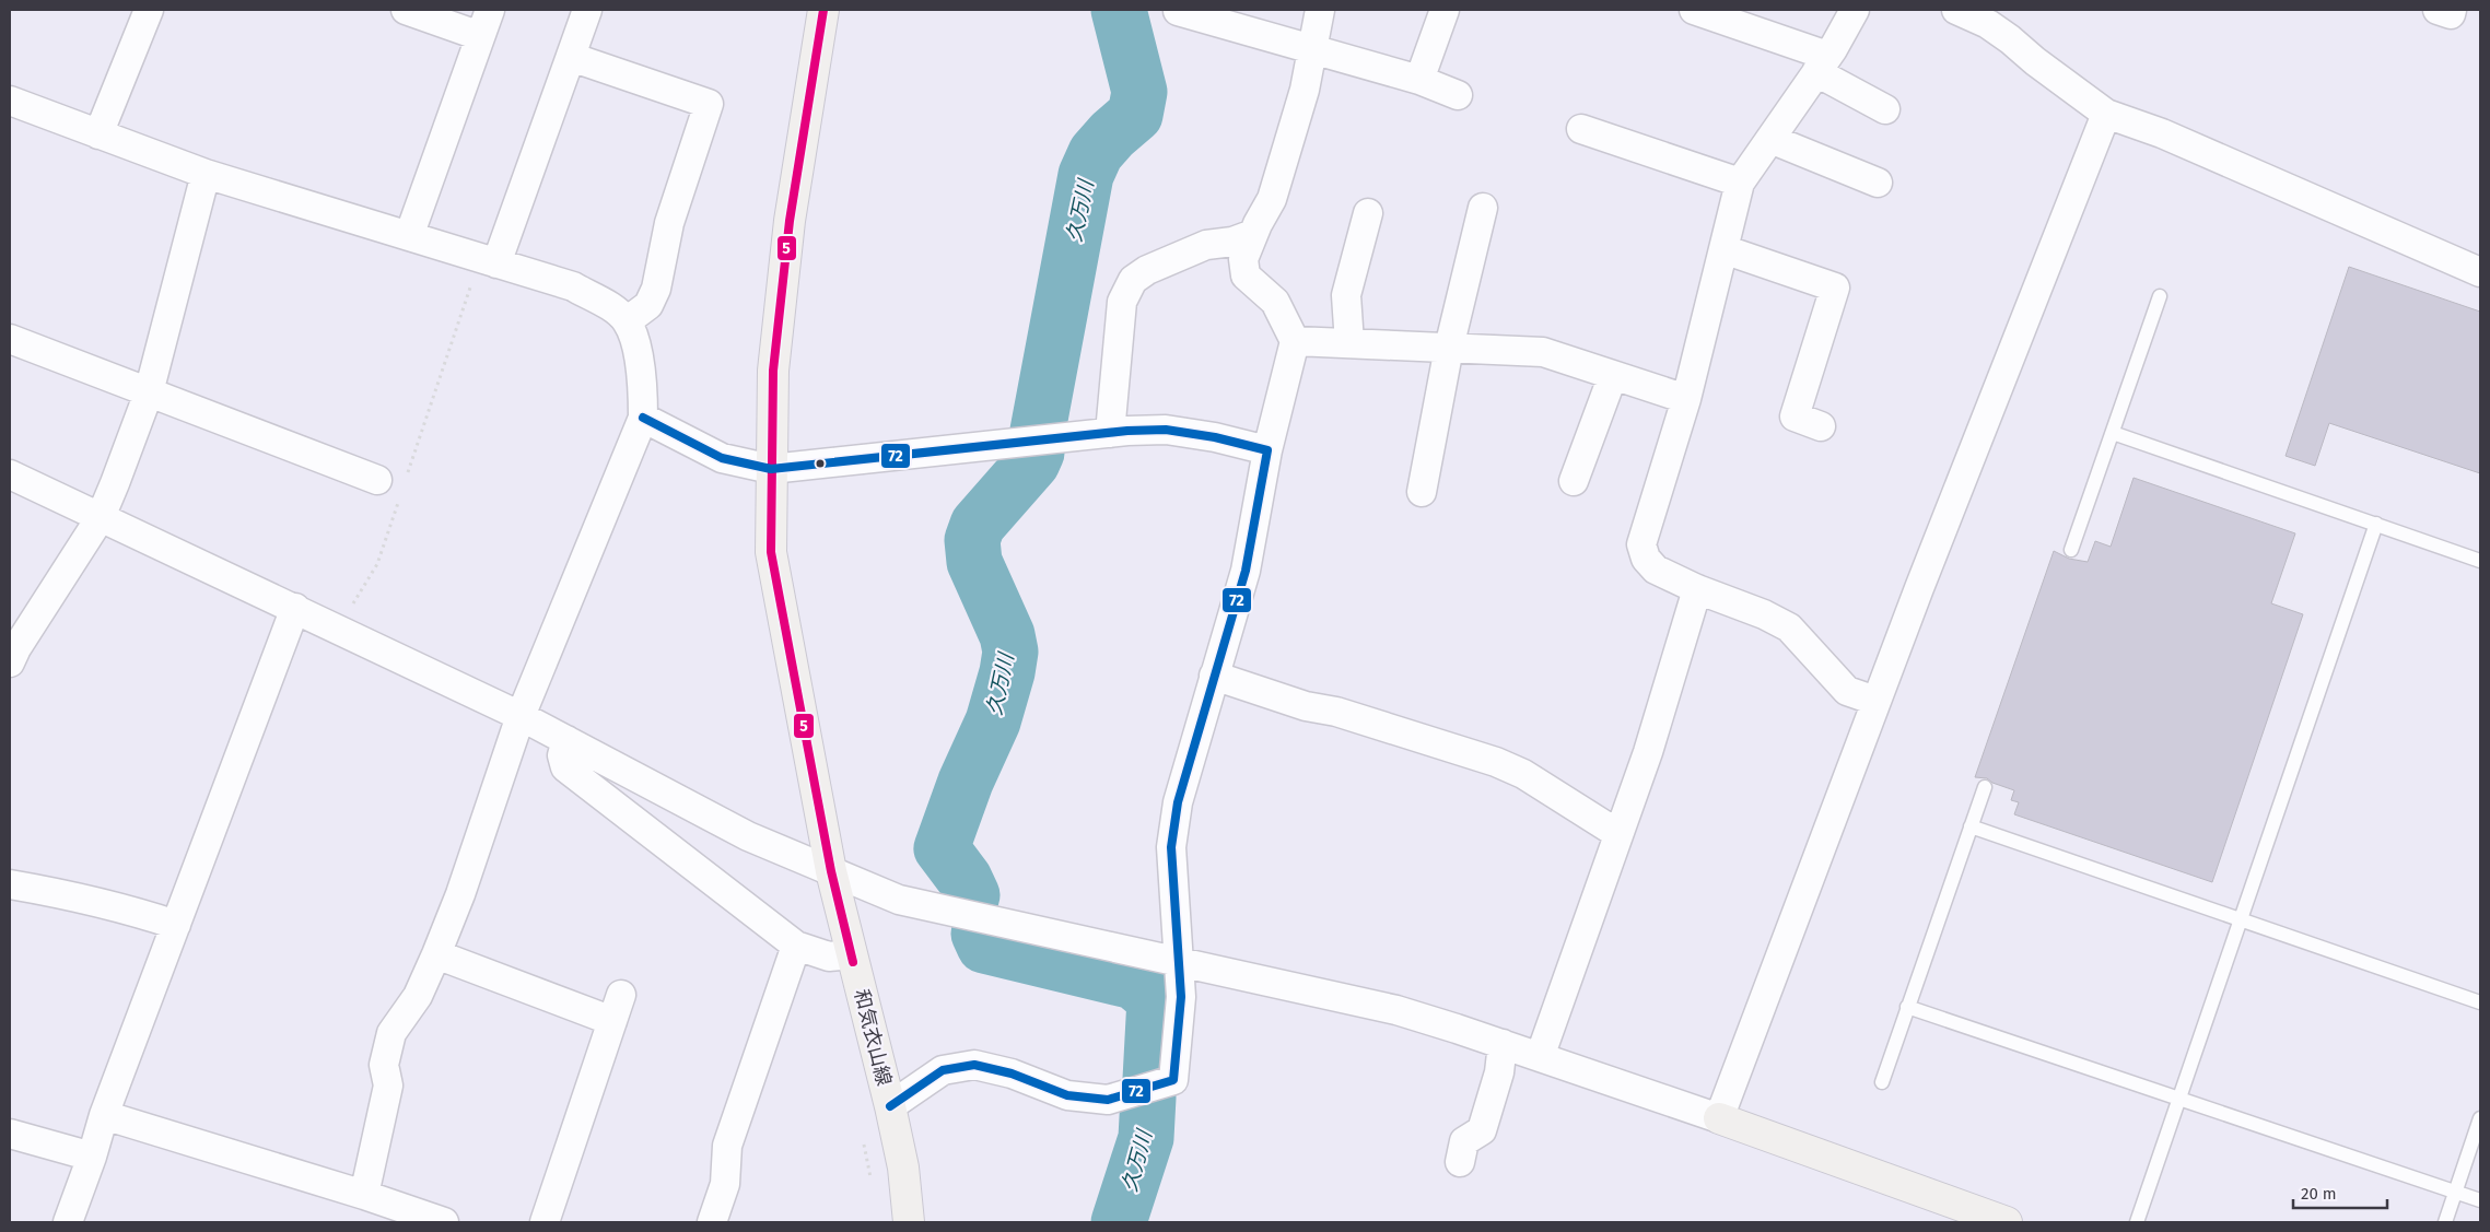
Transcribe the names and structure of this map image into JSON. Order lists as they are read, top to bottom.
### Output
{
  "streets": {
    "main road": ["和気衣山線"]
  },
  "water": ["久万川"],
  "lines": ["transit line 5", "transit line 72"],
  "scale_bar": "20 m"
}
